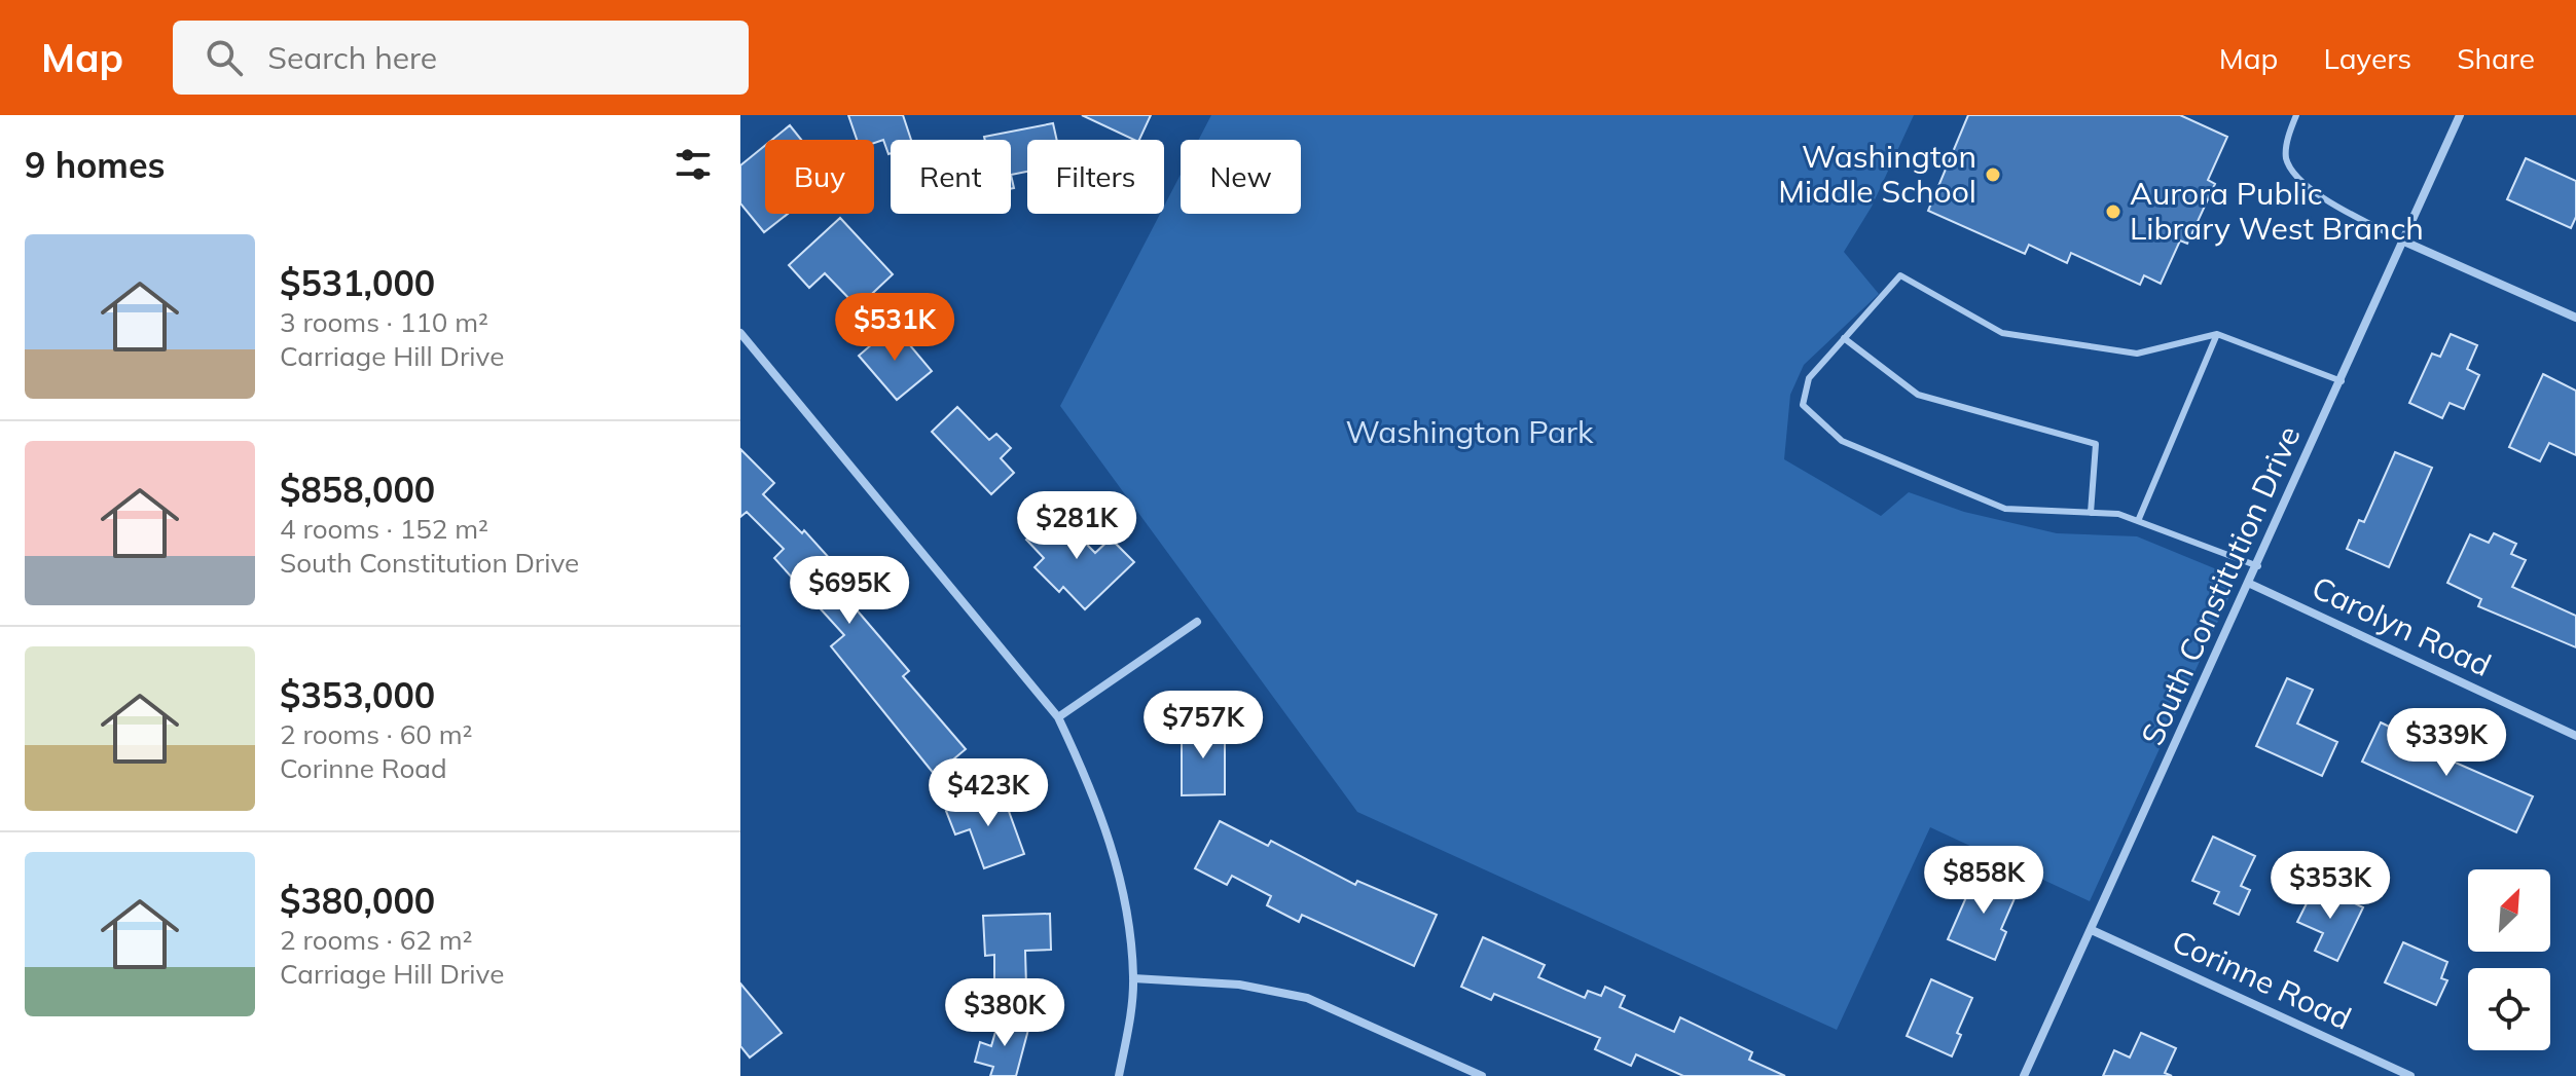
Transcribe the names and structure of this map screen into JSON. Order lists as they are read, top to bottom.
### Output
{
  "streets": {
    "street": ["South Constitution Drive", "Carolyn Road", "Corinne Road"]
  },
  "crossings": [
    ["South Constitution Drive", "Carolyn Road"],
    ["South Constitution Drive", "Corinne Road"]
  ],
  "parks": ["Washington Park"],
  "places": ["Washington Middle School", "Aurora Public Library West Branch"],
  "north": "top right",
  "page": {
    "header": "Map",
    "search": "Search here",
    "nav": ["Map", "Layers", "Share"],
    "heading": "9 homes",
    "chip": [
      "Buy",
      "Rent",
      "Filters",
      "New"
    ],
    "list": [
      {
        "name": "$531,000",
        "note": "3 rooms · 110 m² · Carriage Hill Drive"
      },
      {
        "name": "$858,000",
        "note": "4 rooms · 152 m² · South Constitution Drive"
      },
      {
        "name": "$353,000",
        "note": "2 rooms · 60 m² · Corinne Road"
      },
      {
        "name": "$380,000",
        "note": "2 rooms · 62 m² · Carriage Hill Drive"
      }
    ],
    "price": [
      "$531K",
      "$281K",
      "$695K",
      "$757K",
      "$339K",
      "$423K",
      "$858K",
      "$353K",
      "$380K"
    ]
  }
}
